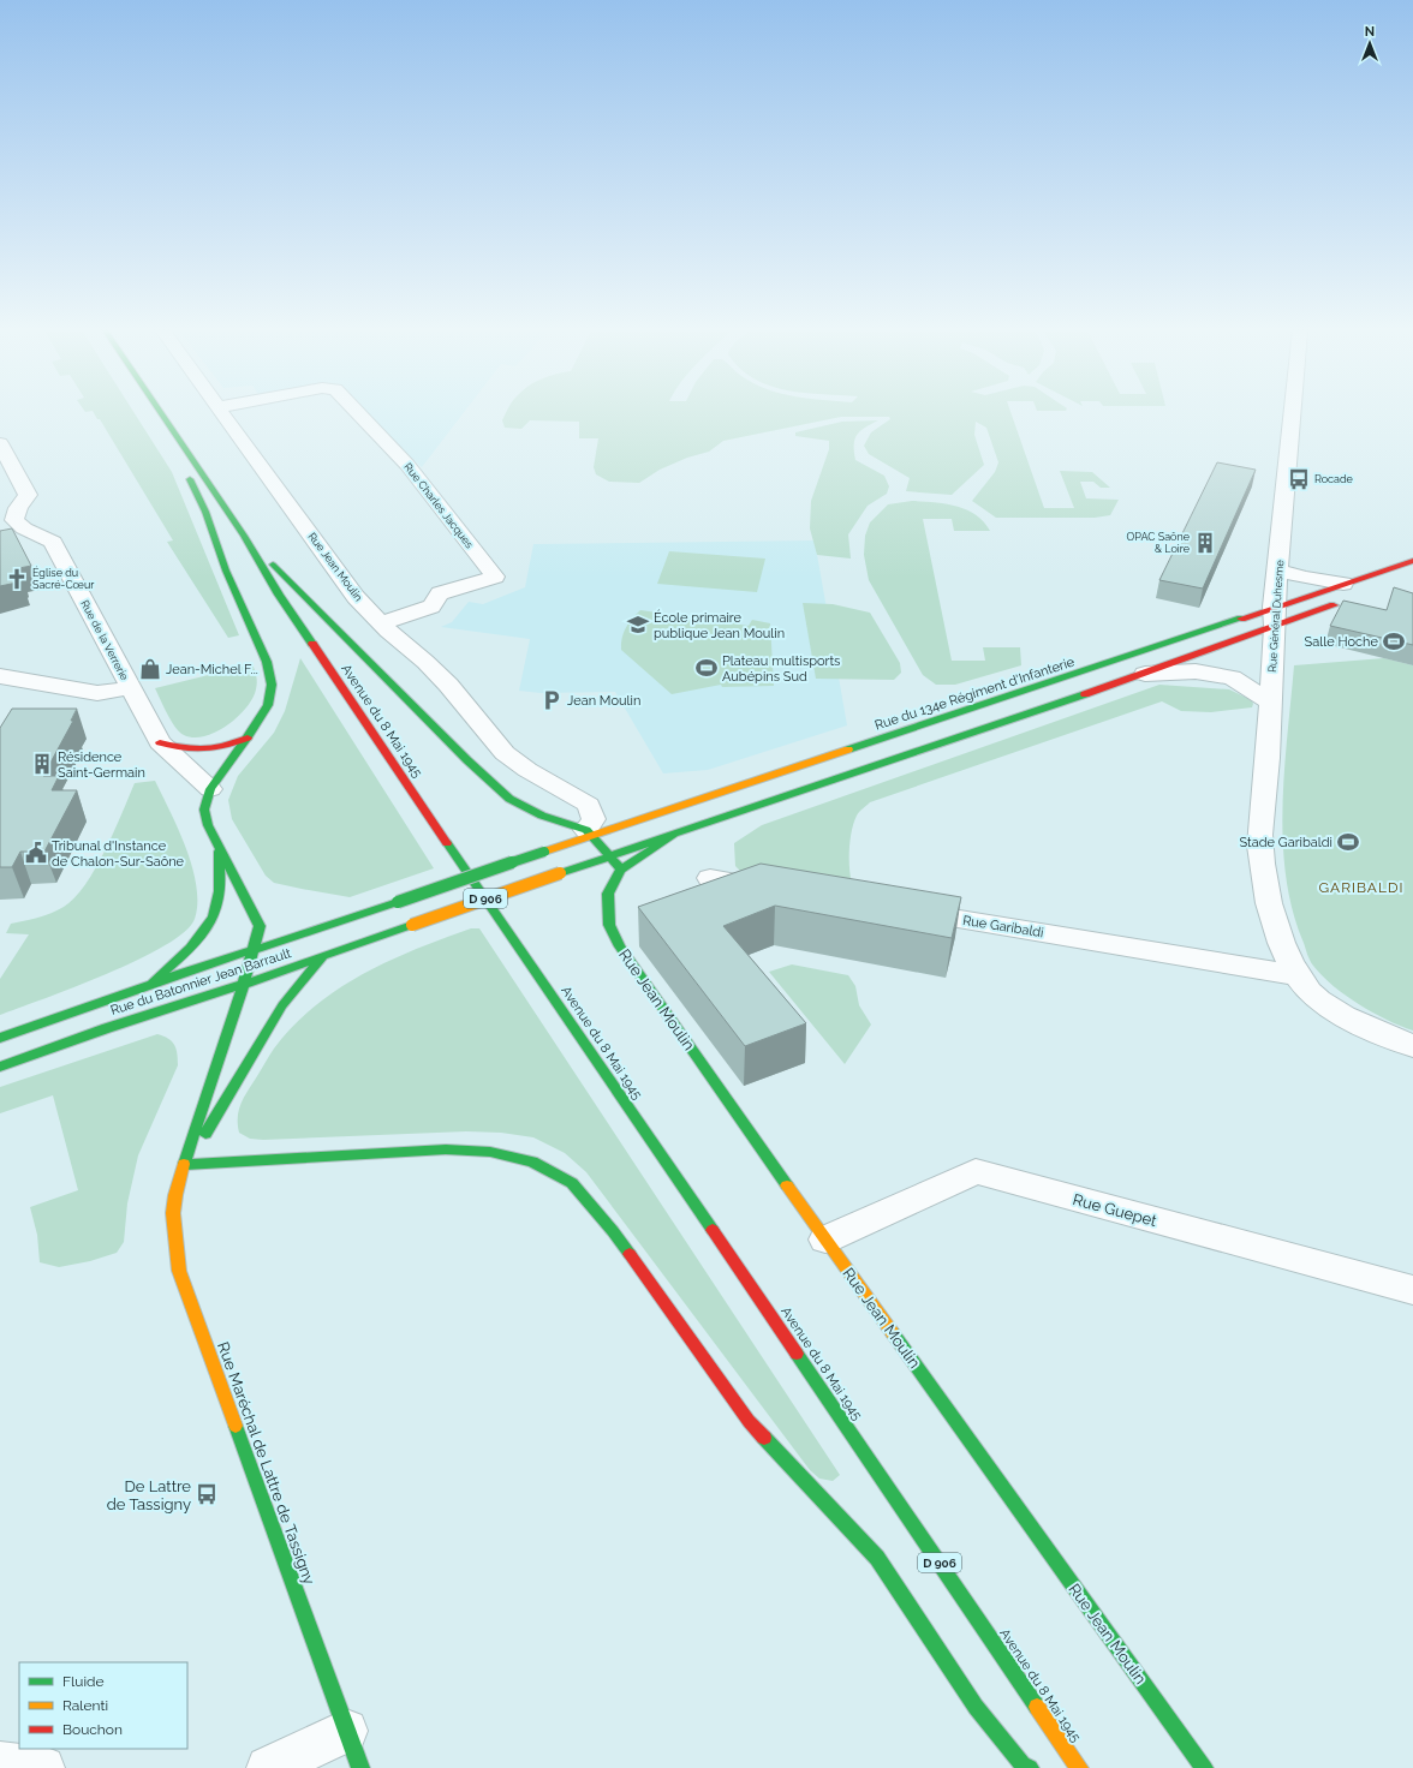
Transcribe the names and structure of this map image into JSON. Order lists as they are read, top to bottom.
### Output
{
  "streets": {
    "main road": [
      "Rue Jean Moulin",
      "Rue du 134e Régiment d'Infanterie",
      "Avenue du 8 Mai 1945",
      "D 906",
      "Rue du Batonnier Jean Barrault",
      "Rue Maréchal de Lattre de Tassigny"
    ],
    "street": [
      "Rue Charles Jacques",
      "Rue Général Duhesme",
      "Rue de la Verrerie",
      "Rue Garibaldi",
      "Rue Guepet"
    ]
  },
  "crossings": [
    ["Rue Charles Jacques", "Rue Jean Moulin"],
    ["Rue Jean Moulin", "Rue du 134e Régiment d'Infanterie"],
    ["Rue Jean Moulin", "Rue Guepet"],
    ["Rue Général Duhesme", "Rue du 134e Régiment d'Infanterie"],
    ["Rue Général Duhesme", "Rue Garibaldi"],
    ["Rue du 134e Régiment d'Infanterie", "Rue du Batonnier Jean Barrault"]
  ],
  "districts": ["GARIBALDI"],
  "places": {
    "bus stop": ["Rocade", "De Lattre de Tassigny"],
    "building": ["OPAC Saône & Loire", "Résidence Saint-Germain"],
    "church": ["Église du Sacré-Cœur"],
    "school or university": ["École primaire publique Jean Moulin"],
    "sports": ["Salle Hoche", "Plateau multisports Aubépins Sud", "Stade Garibaldi"],
    "shop": ["Jean-Michel F..."],
    "parking": ["Jean Moulin"],
    "public building": ["Tribunal d'Instance de Chalon-Sur-Saône"]
  },
  "legend": ["Fluide", "Ralenti", "Bouchon"],
  "north": "top"
}
